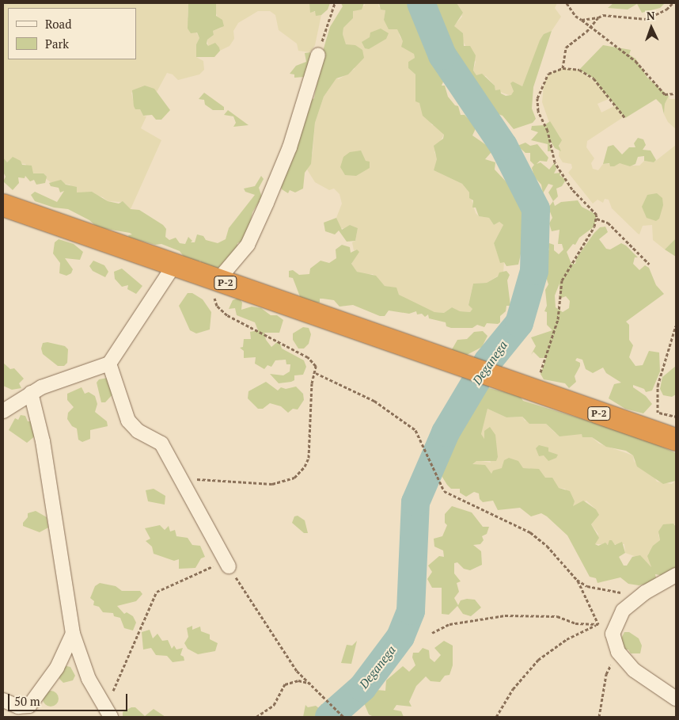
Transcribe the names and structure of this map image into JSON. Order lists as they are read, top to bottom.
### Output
{
  "streets": {
    "highway": ["P-2"]
  },
  "water": ["Deganega"],
  "legend": ["Road", "Park"],
  "scale_bar": "50 m",
  "north": "top"
}
